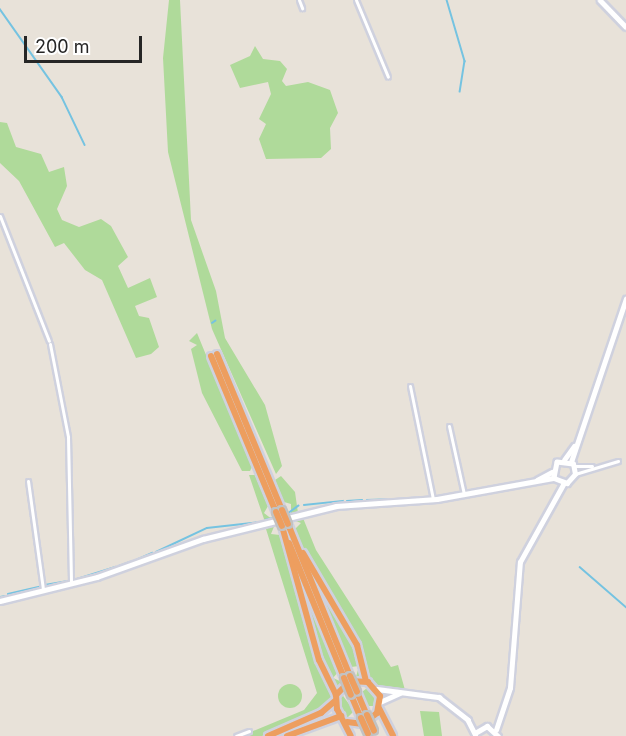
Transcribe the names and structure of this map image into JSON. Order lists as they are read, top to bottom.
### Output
{
  "scale_bar": "200 m"
}
